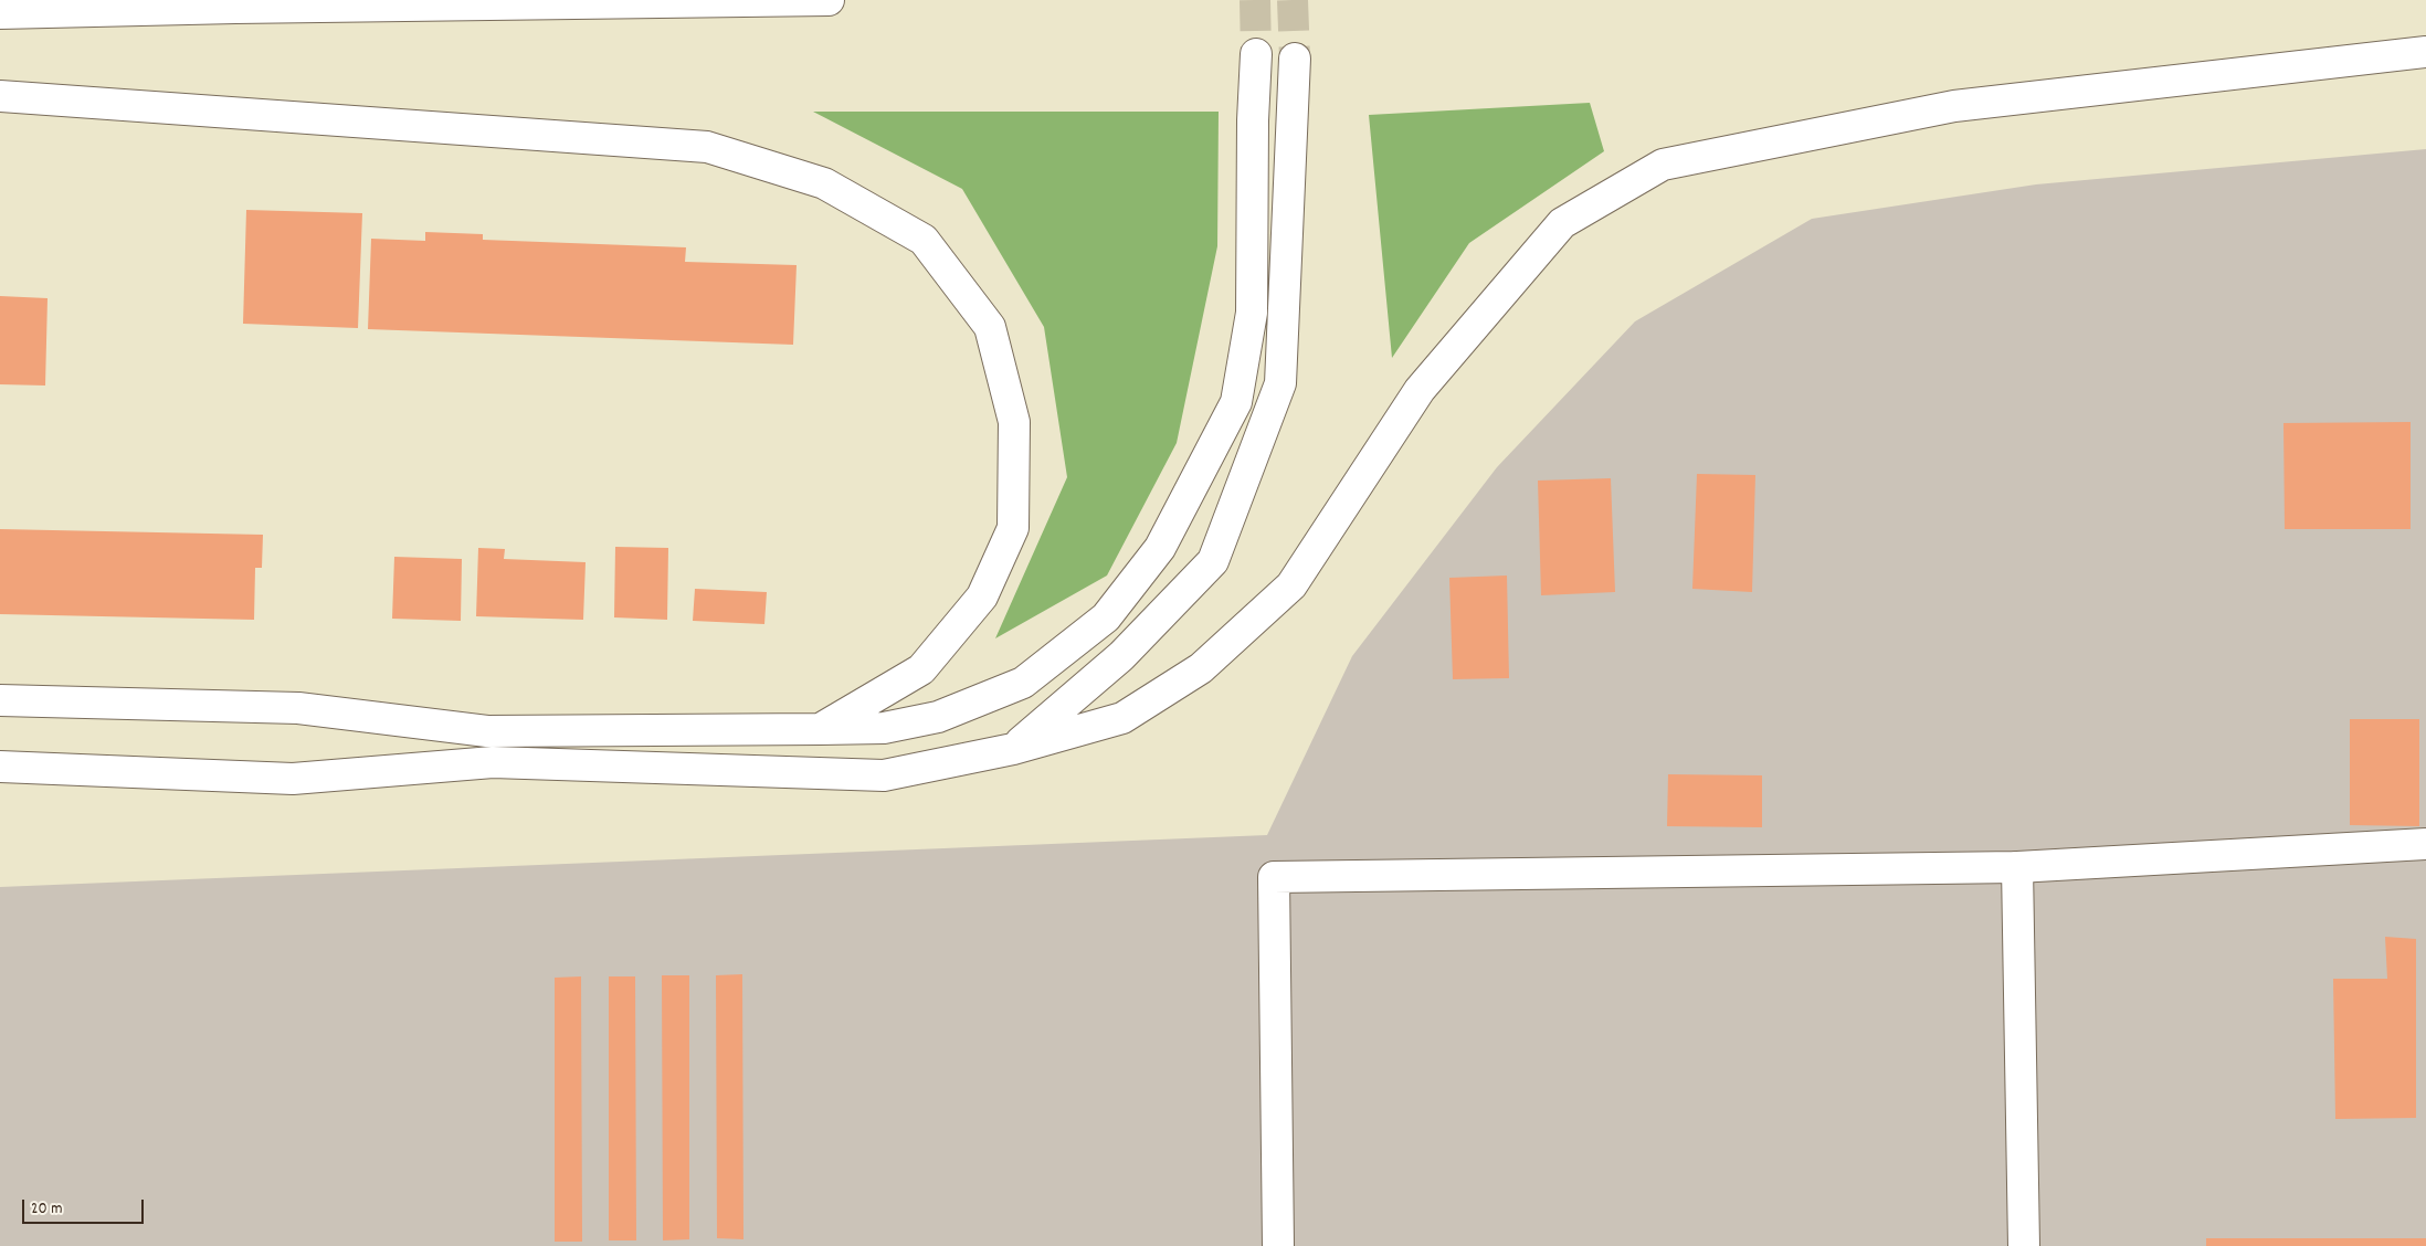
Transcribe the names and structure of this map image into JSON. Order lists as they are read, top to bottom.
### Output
{
  "scale_bar": "20 m"
}
